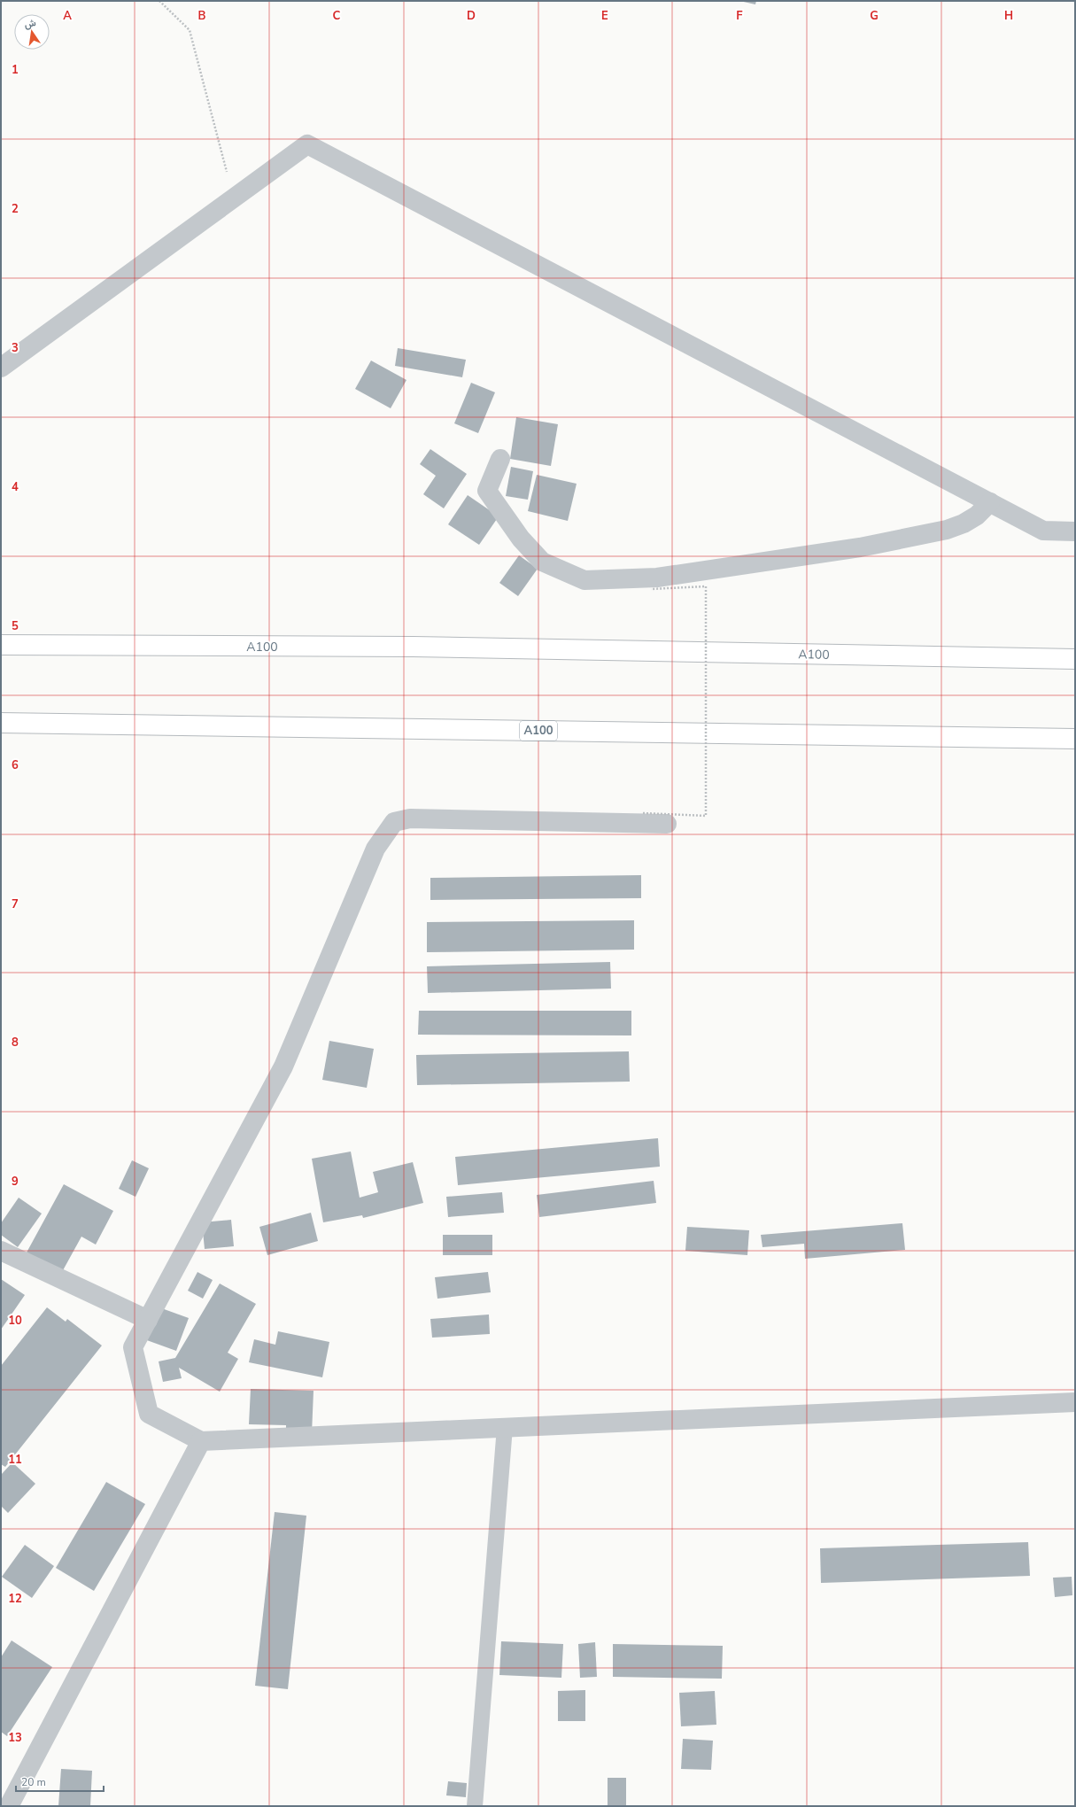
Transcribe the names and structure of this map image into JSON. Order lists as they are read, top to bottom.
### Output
{
  "streets": {
    "highway": ["A100"]
  },
  "scale_bar": "20 m",
  "north": "top",
  "grid": {
    "columns": [
      "A",
      "B",
      "C",
      "D",
      "E",
      "F",
      "G",
      "H"
    ],
    "rows": [
      "1",
      "2",
      "3",
      "4",
      "5",
      "6",
      "7",
      "8",
      "9",
      "10",
      "11",
      "12",
      "13"
    ]
  }
}
